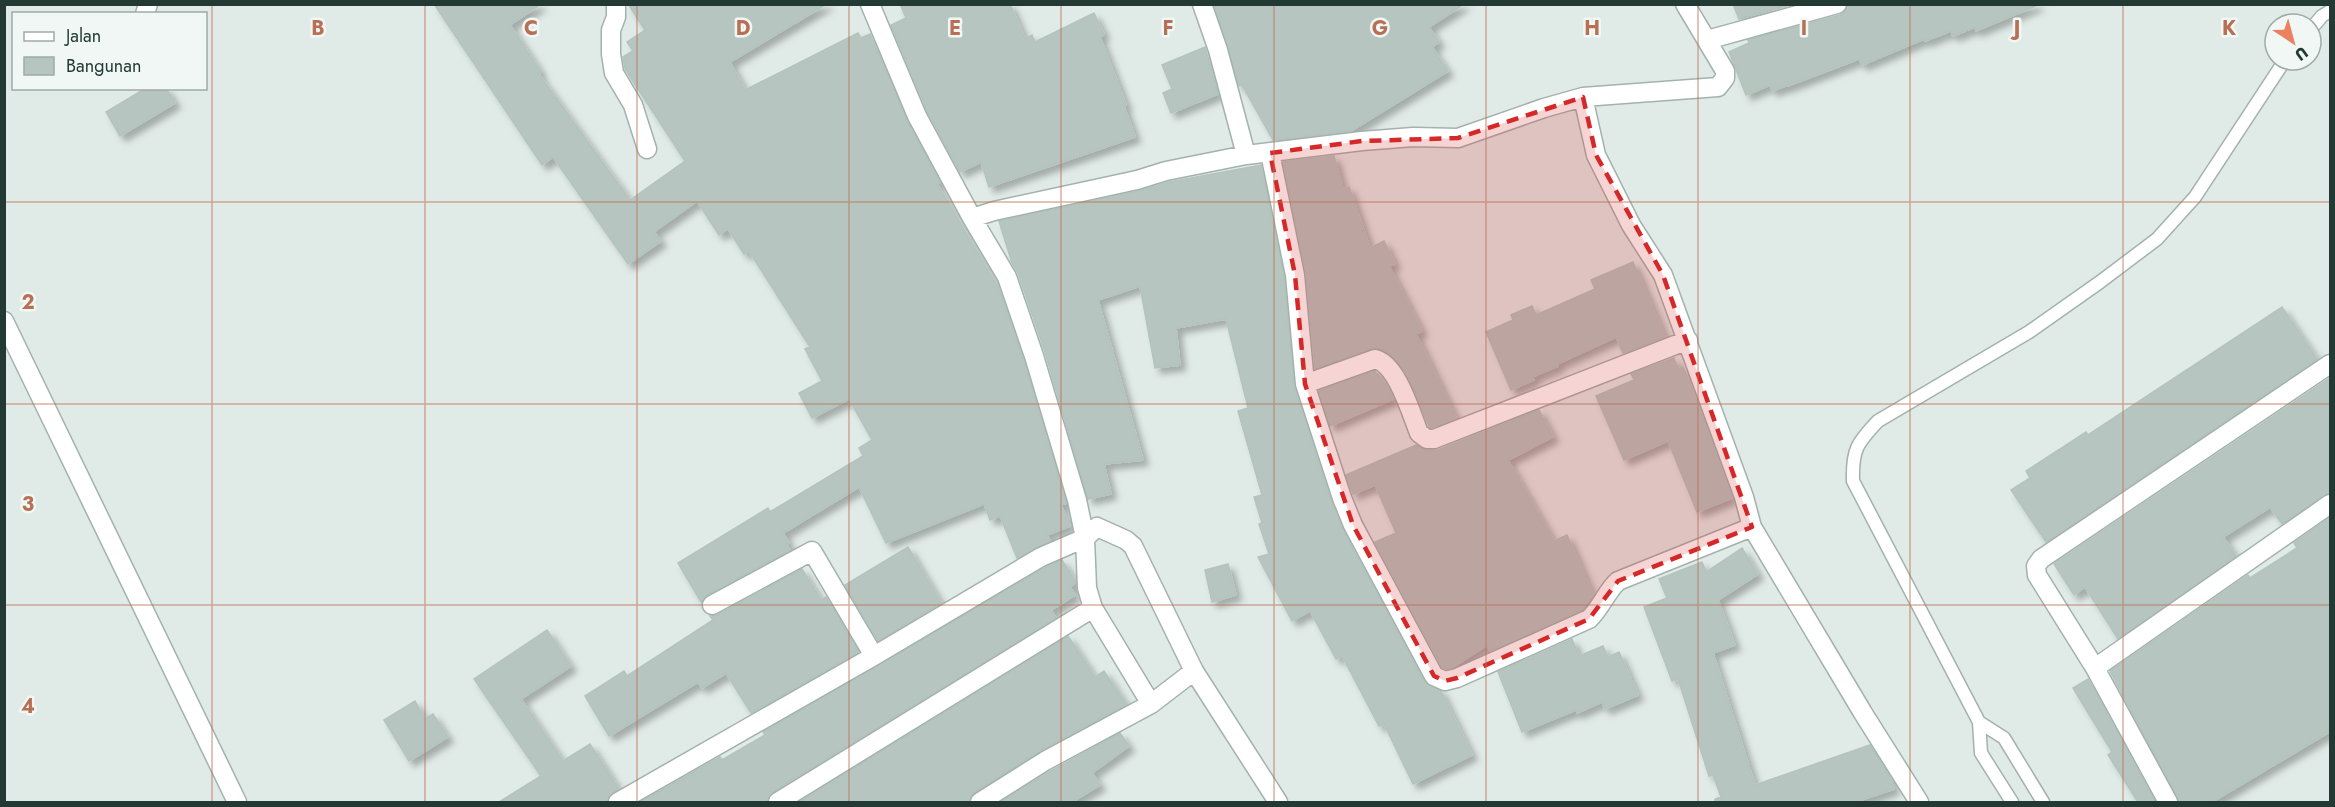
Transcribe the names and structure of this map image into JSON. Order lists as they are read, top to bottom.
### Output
{
  "legend": ["Jalan", "Bangunan"],
  "north": "bottom right",
  "grid": {
    "columns": [
      "B",
      "C",
      "D",
      "E",
      "F",
      "G",
      "H",
      "I",
      "J",
      "K"
    ],
    "rows": ["2", "3", "4"]
  }
}
